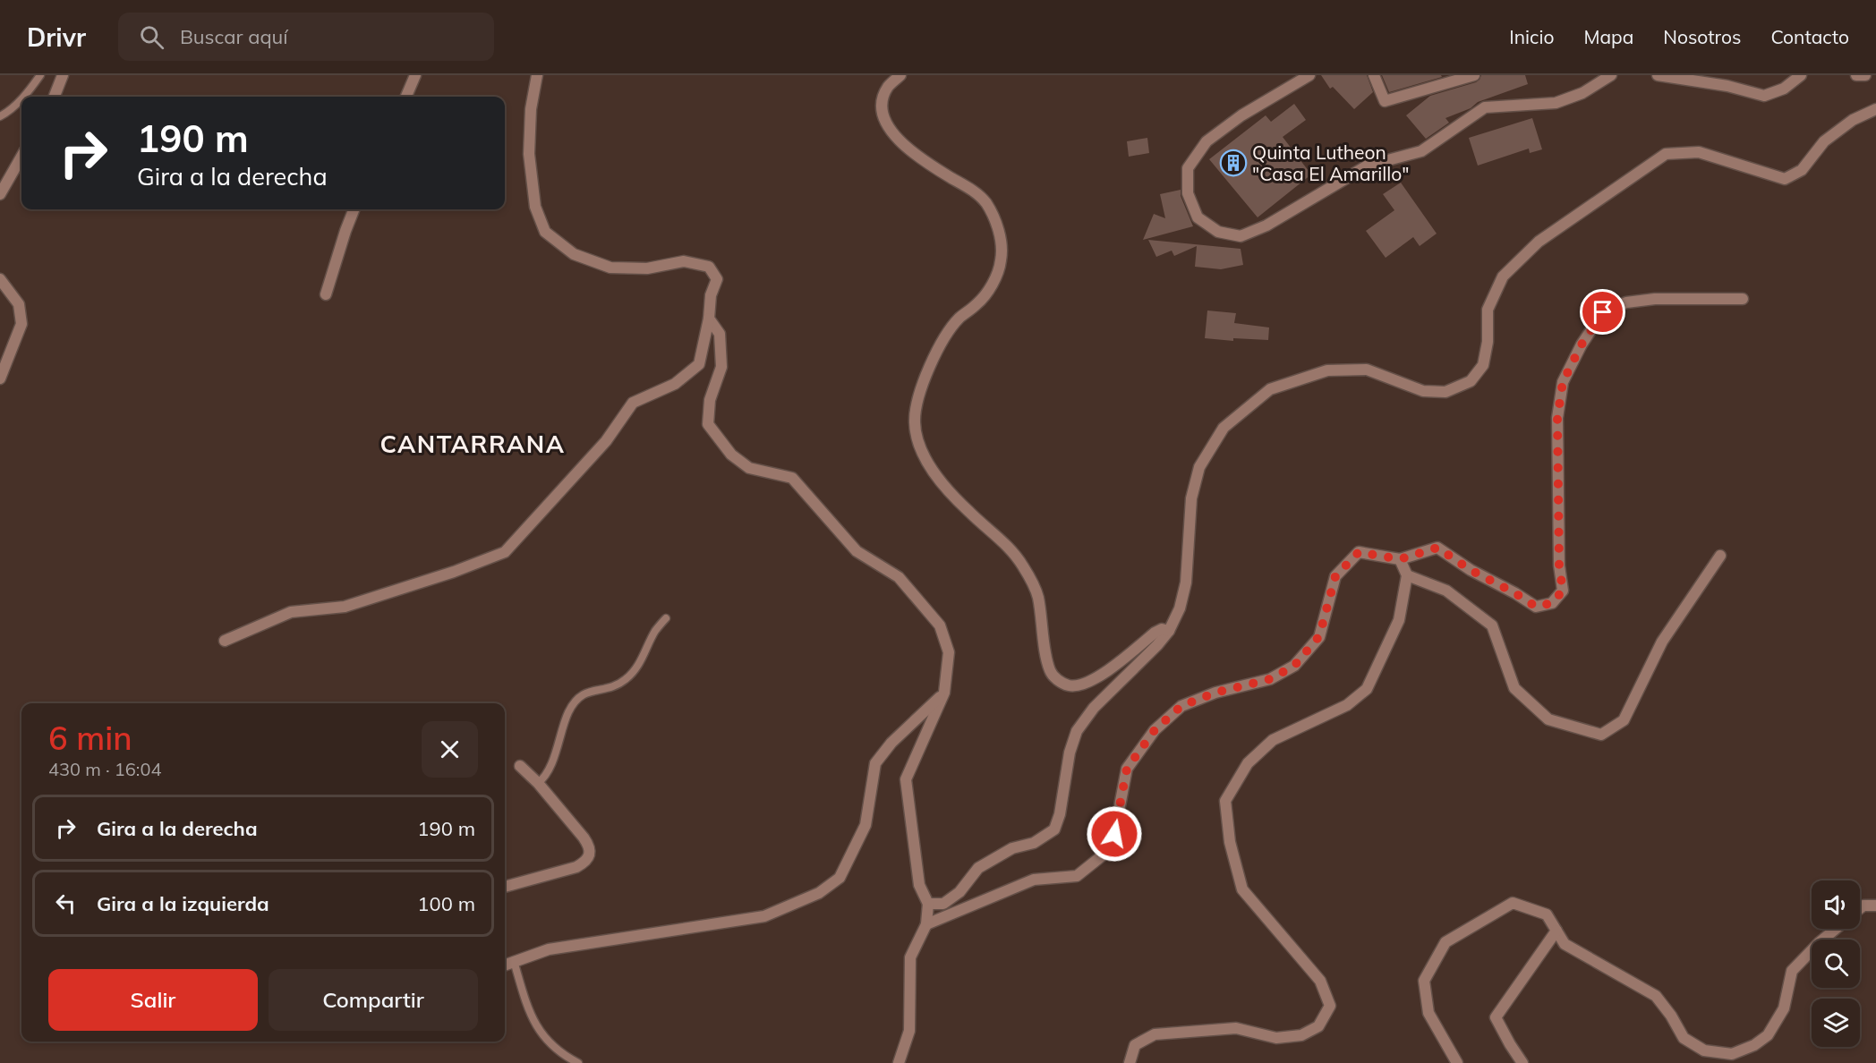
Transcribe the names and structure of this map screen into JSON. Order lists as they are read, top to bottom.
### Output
{
  "districts": ["CANTARRANA"],
  "places": {
    "building": ["Quinta Lutheon \"Casa El Amarillo\""]
  },
  "page": {
    "header": "Drivr",
    "search": "Buscar aquí",
    "nav": [
      "Inicio",
      "Mapa",
      "Nosotros",
      "Contacto"
    ],
    "turn": ["190 m", "Gira a la derecha"],
    "heading": ["6 min", "430 m · 16:04"],
    "list": [
      {
        "name": "Gira a la derecha",
        "value": "190 m"
      },
      {
        "name": "Gira a la izquierda",
        "value": "100 m"
      }
    ],
    "buttons": ["Salir", "Compartir"]
  }
}
